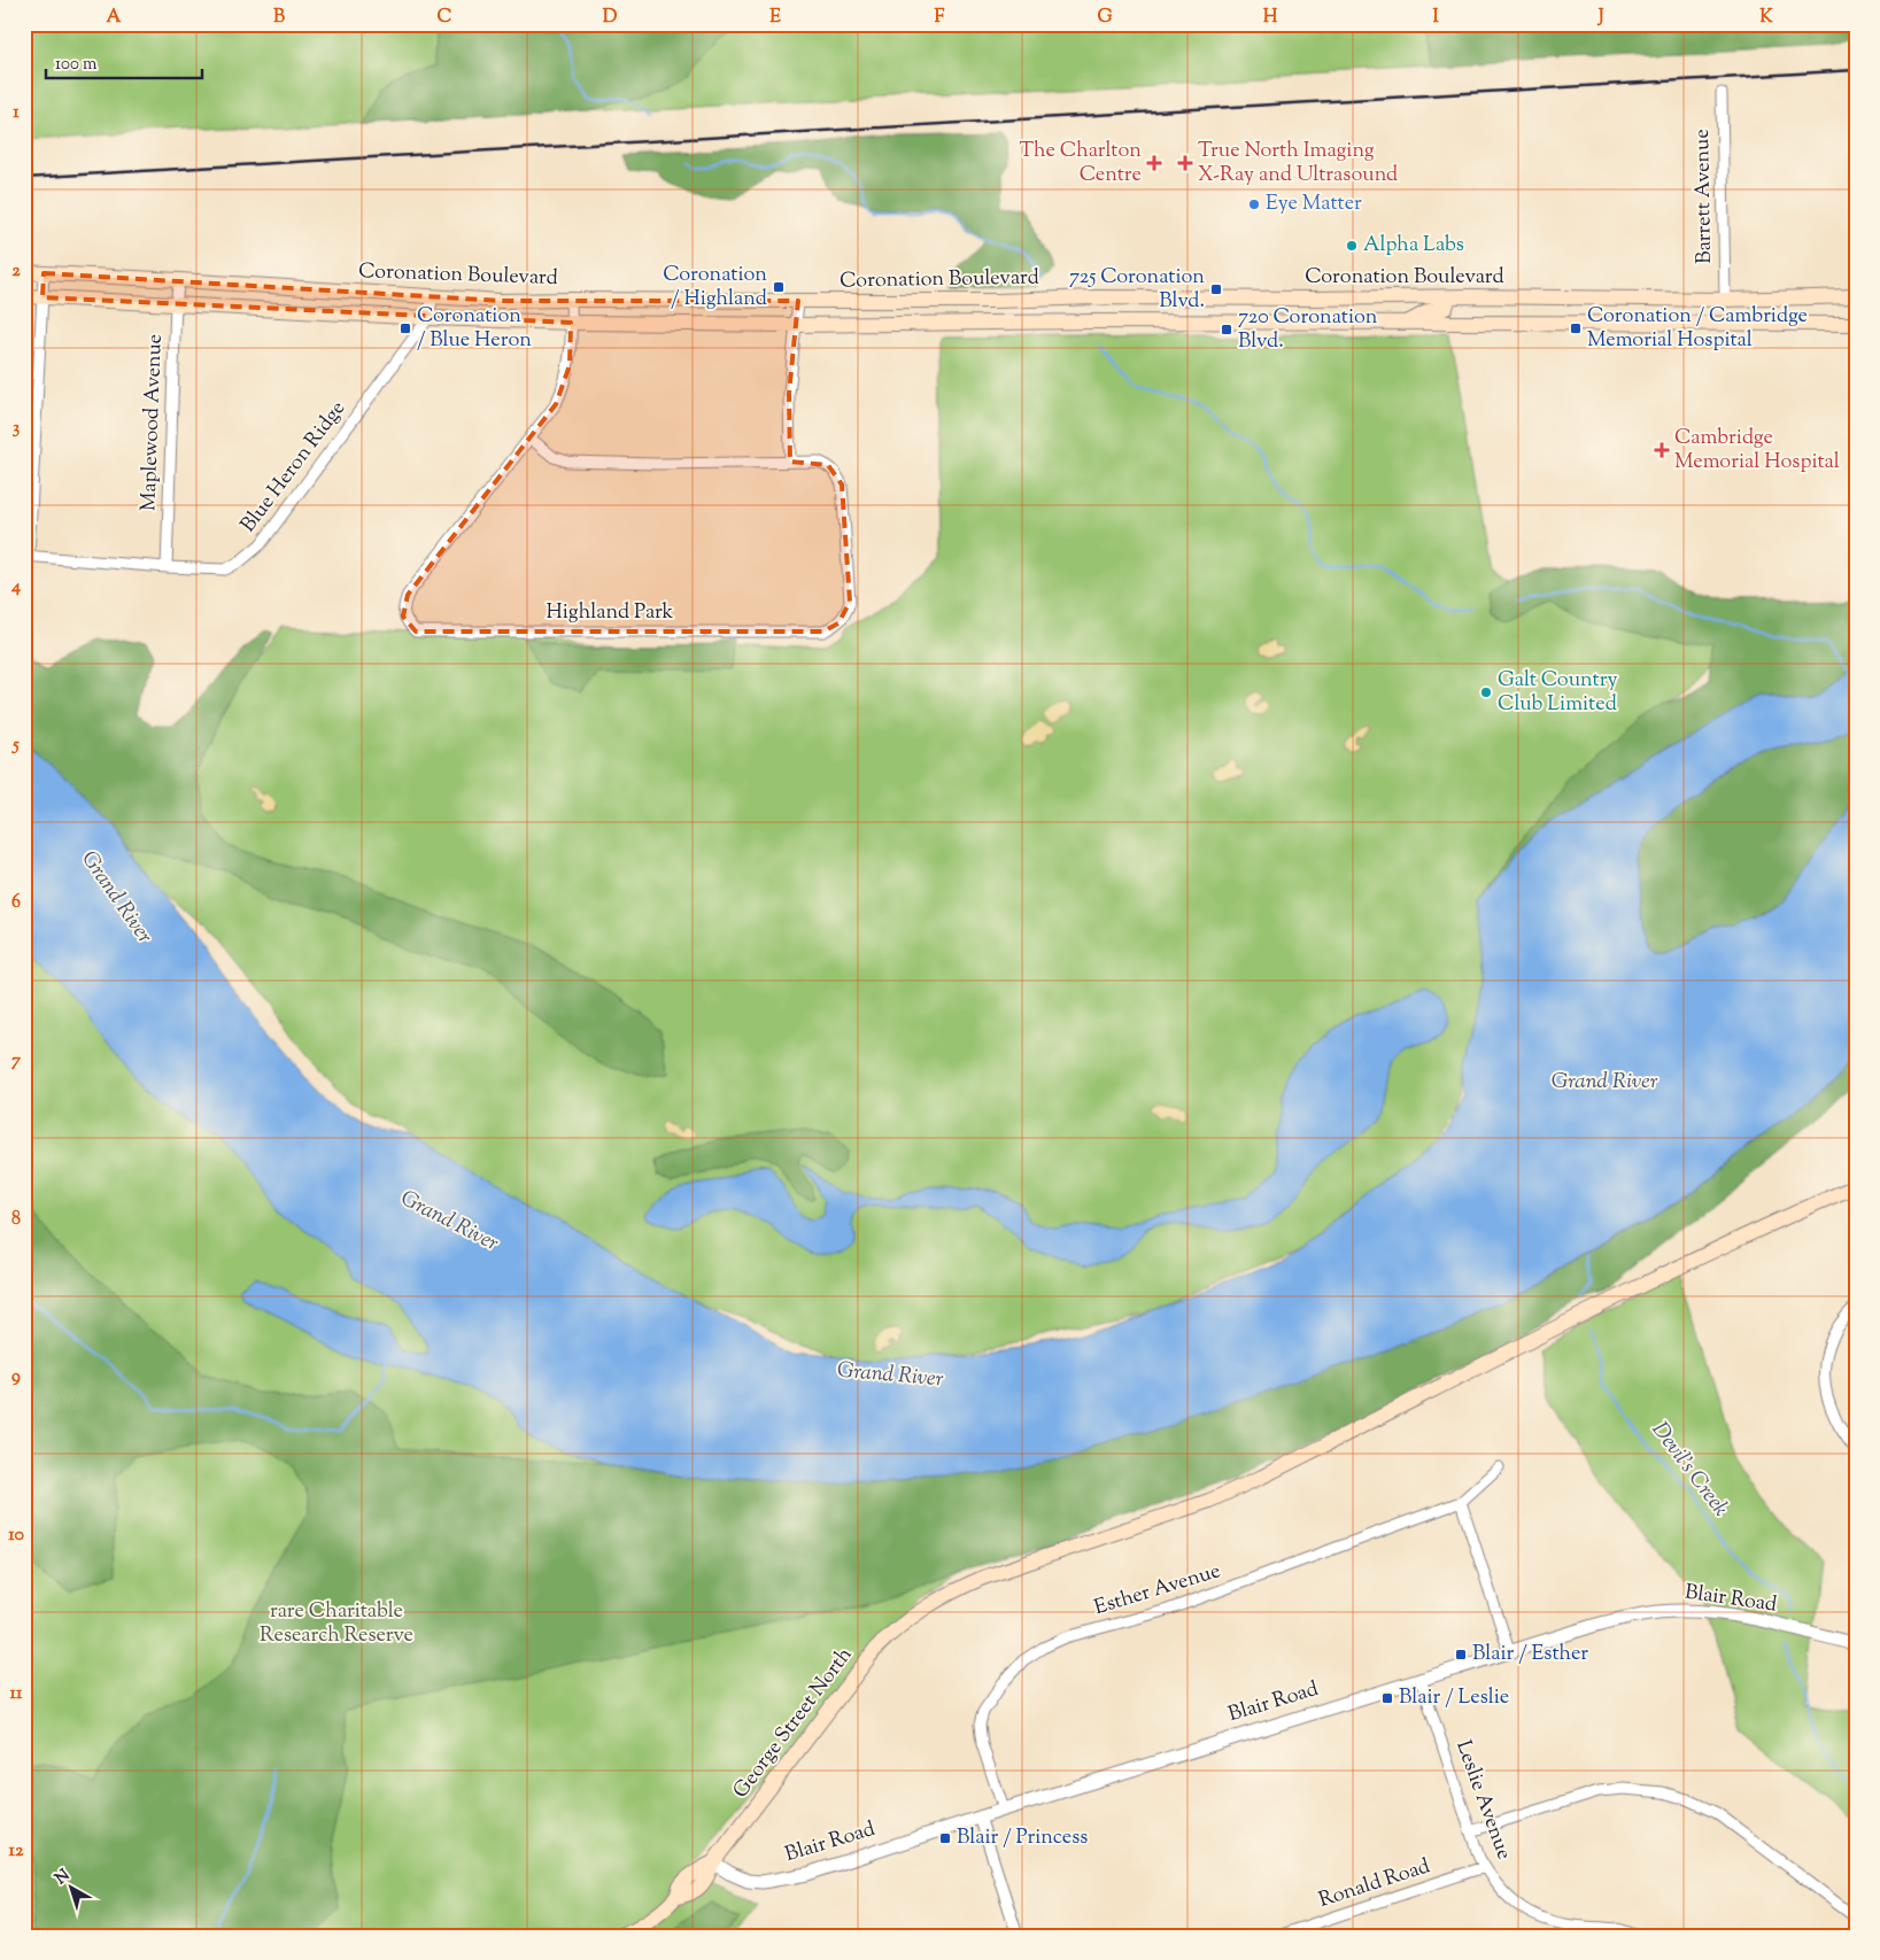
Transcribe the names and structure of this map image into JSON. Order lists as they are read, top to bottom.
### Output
{
  "streets": {
    "main road": ["Coronation Boulevard", "George Street North"],
    "street": [
      "Barrett Avenue",
      "Maplewood Avenue",
      "Blue Heron Ridge",
      "Highland Park",
      "Esther Avenue",
      "Blair Road",
      "Leslie Avenue",
      "Ronald Road"
    ]
  },
  "crossings": [
    ["Barrett Avenue", "Coronation Boulevard"],
    ["Coronation Boulevard", "Maplewood Avenue"],
    ["Coronation Boulevard", "Blue Heron Ridge"],
    ["Coronation Boulevard", "Highland Park"],
    ["Maplewood Avenue", "Blue Heron Ridge"],
    ["Esther Avenue", "Blair Road"],
    ["Blair Road", "George Street North"],
    ["Blair Road", "Leslie Avenue"],
    ["Leslie Avenue", "Ronald Road"]
  ],
  "water": ["Grand River", "Devil's Creek"],
  "parks": ["rare Charitable Research Reserve"],
  "places": {
    "health": ["The Charlton Centre", "True North Imaging X-Ray and Ultrasound", "Cambridge Memorial Hospital"],
    "other": ["Eye Matter", "Alpha Labs", "Galt Country Club Limited"],
    "transit": [
      "Coronation / Highland",
      "725 Coronation Blvd.",
      "Coronation / Blue Heron",
      "Coronation / Cambridge Memorial Hospital",
      "720 Coronation Blvd.",
      "Blair / Esther",
      "Blair / Leslie",
      "Blair / Princess"
    ]
  },
  "scale_bar": "100 m",
  "north": "top left",
  "grid": {
    "columns": [
      "A",
      "B",
      "C",
      "D",
      "E",
      "F",
      "G",
      "H",
      "I",
      "J",
      "K"
    ],
    "rows": [
      "1",
      "2",
      "3",
      "4",
      "5",
      "6",
      "7",
      "8",
      "9",
      "10",
      "11",
      "12"
    ]
  }
}
